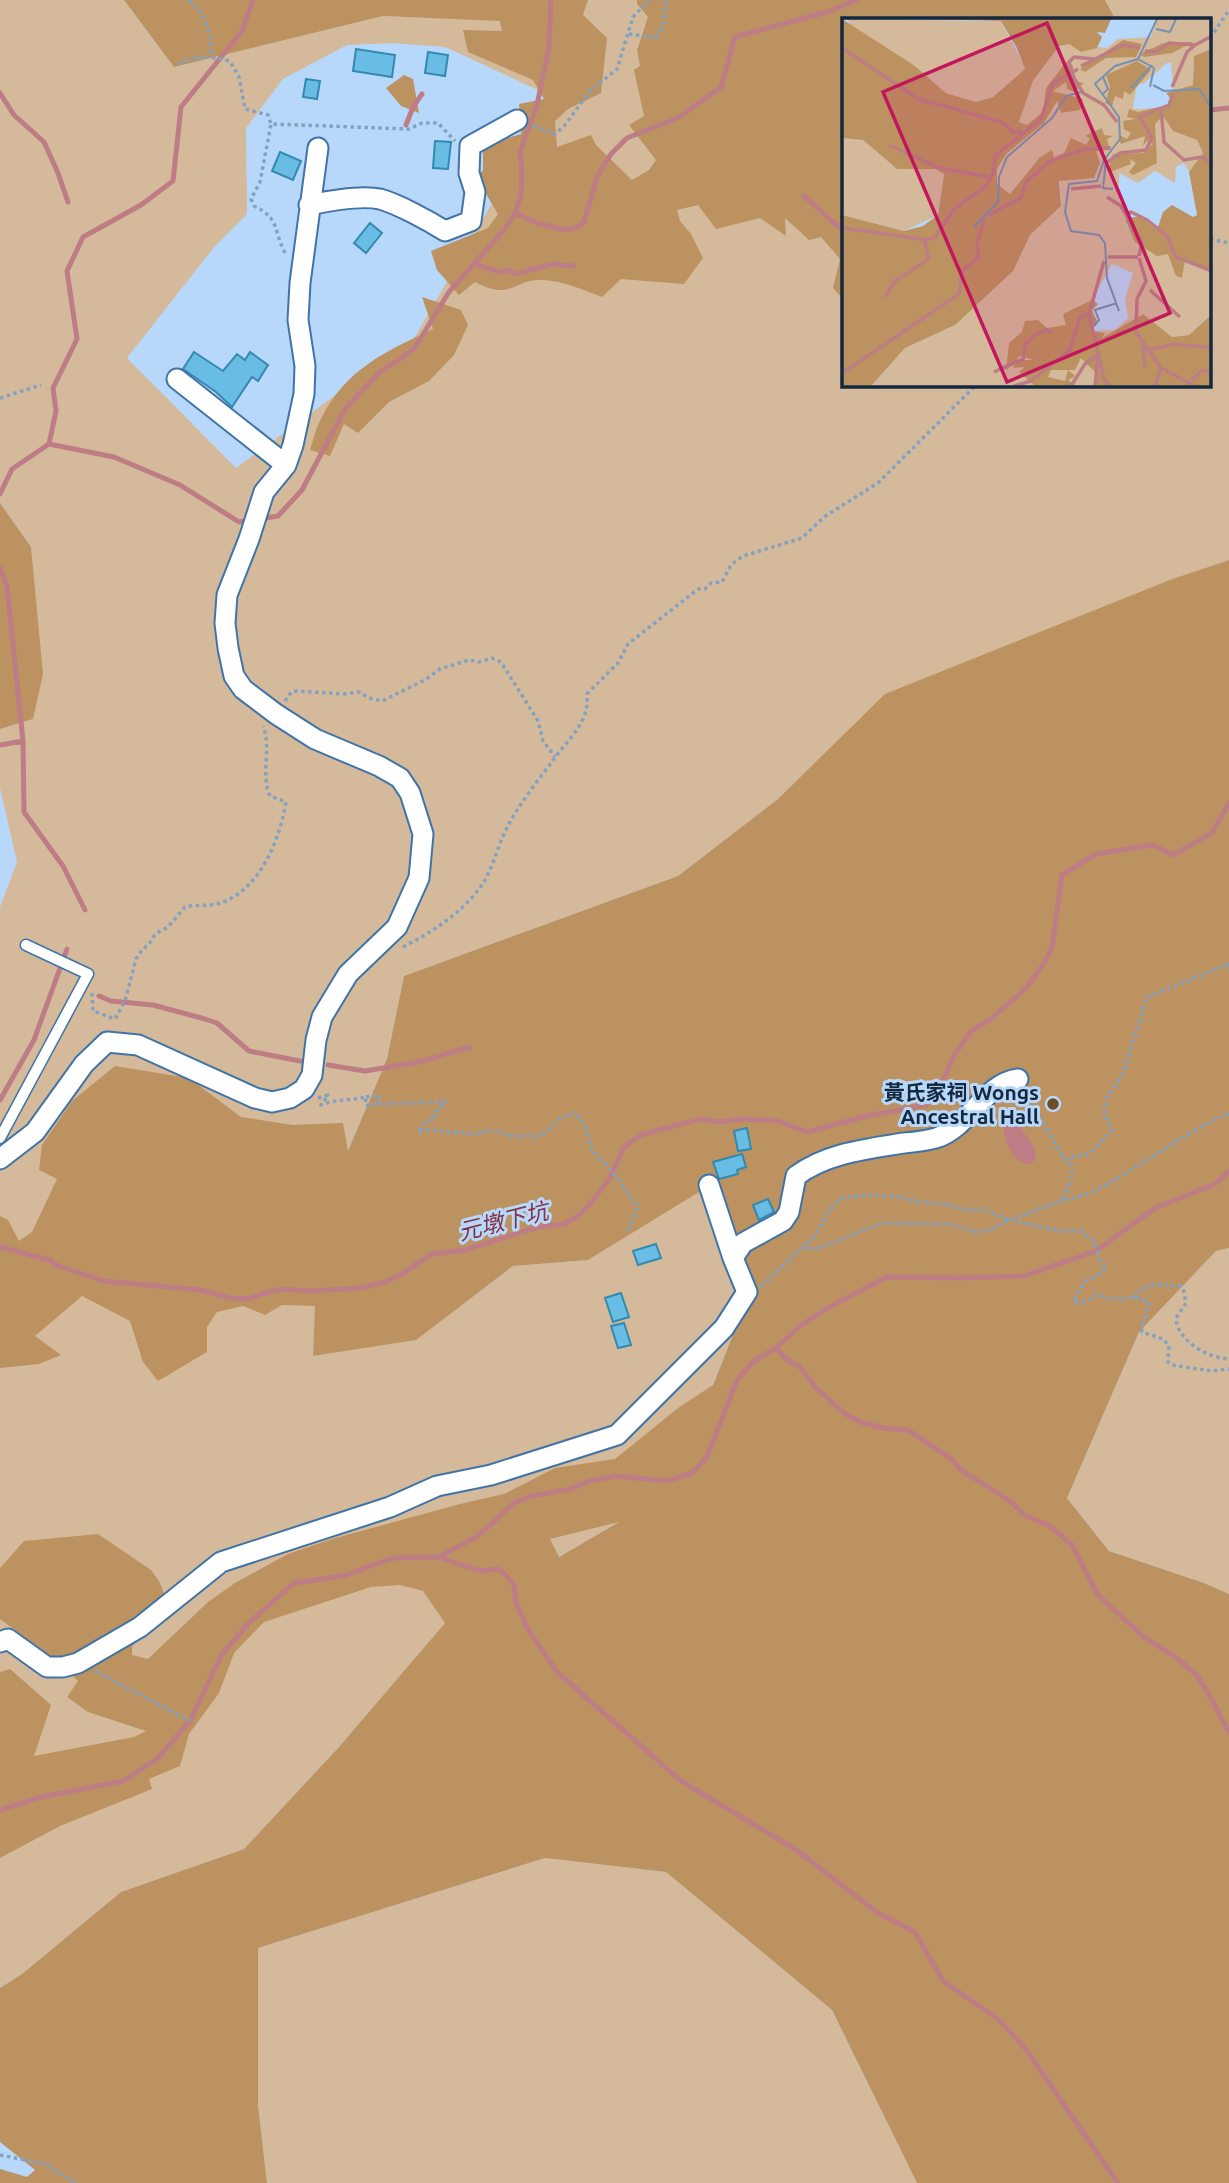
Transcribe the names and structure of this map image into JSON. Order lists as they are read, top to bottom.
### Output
{
  "water": ["元墩下坑"],
  "places": ["黃氏家祠 Wongs Ancestral Hall"]
}
